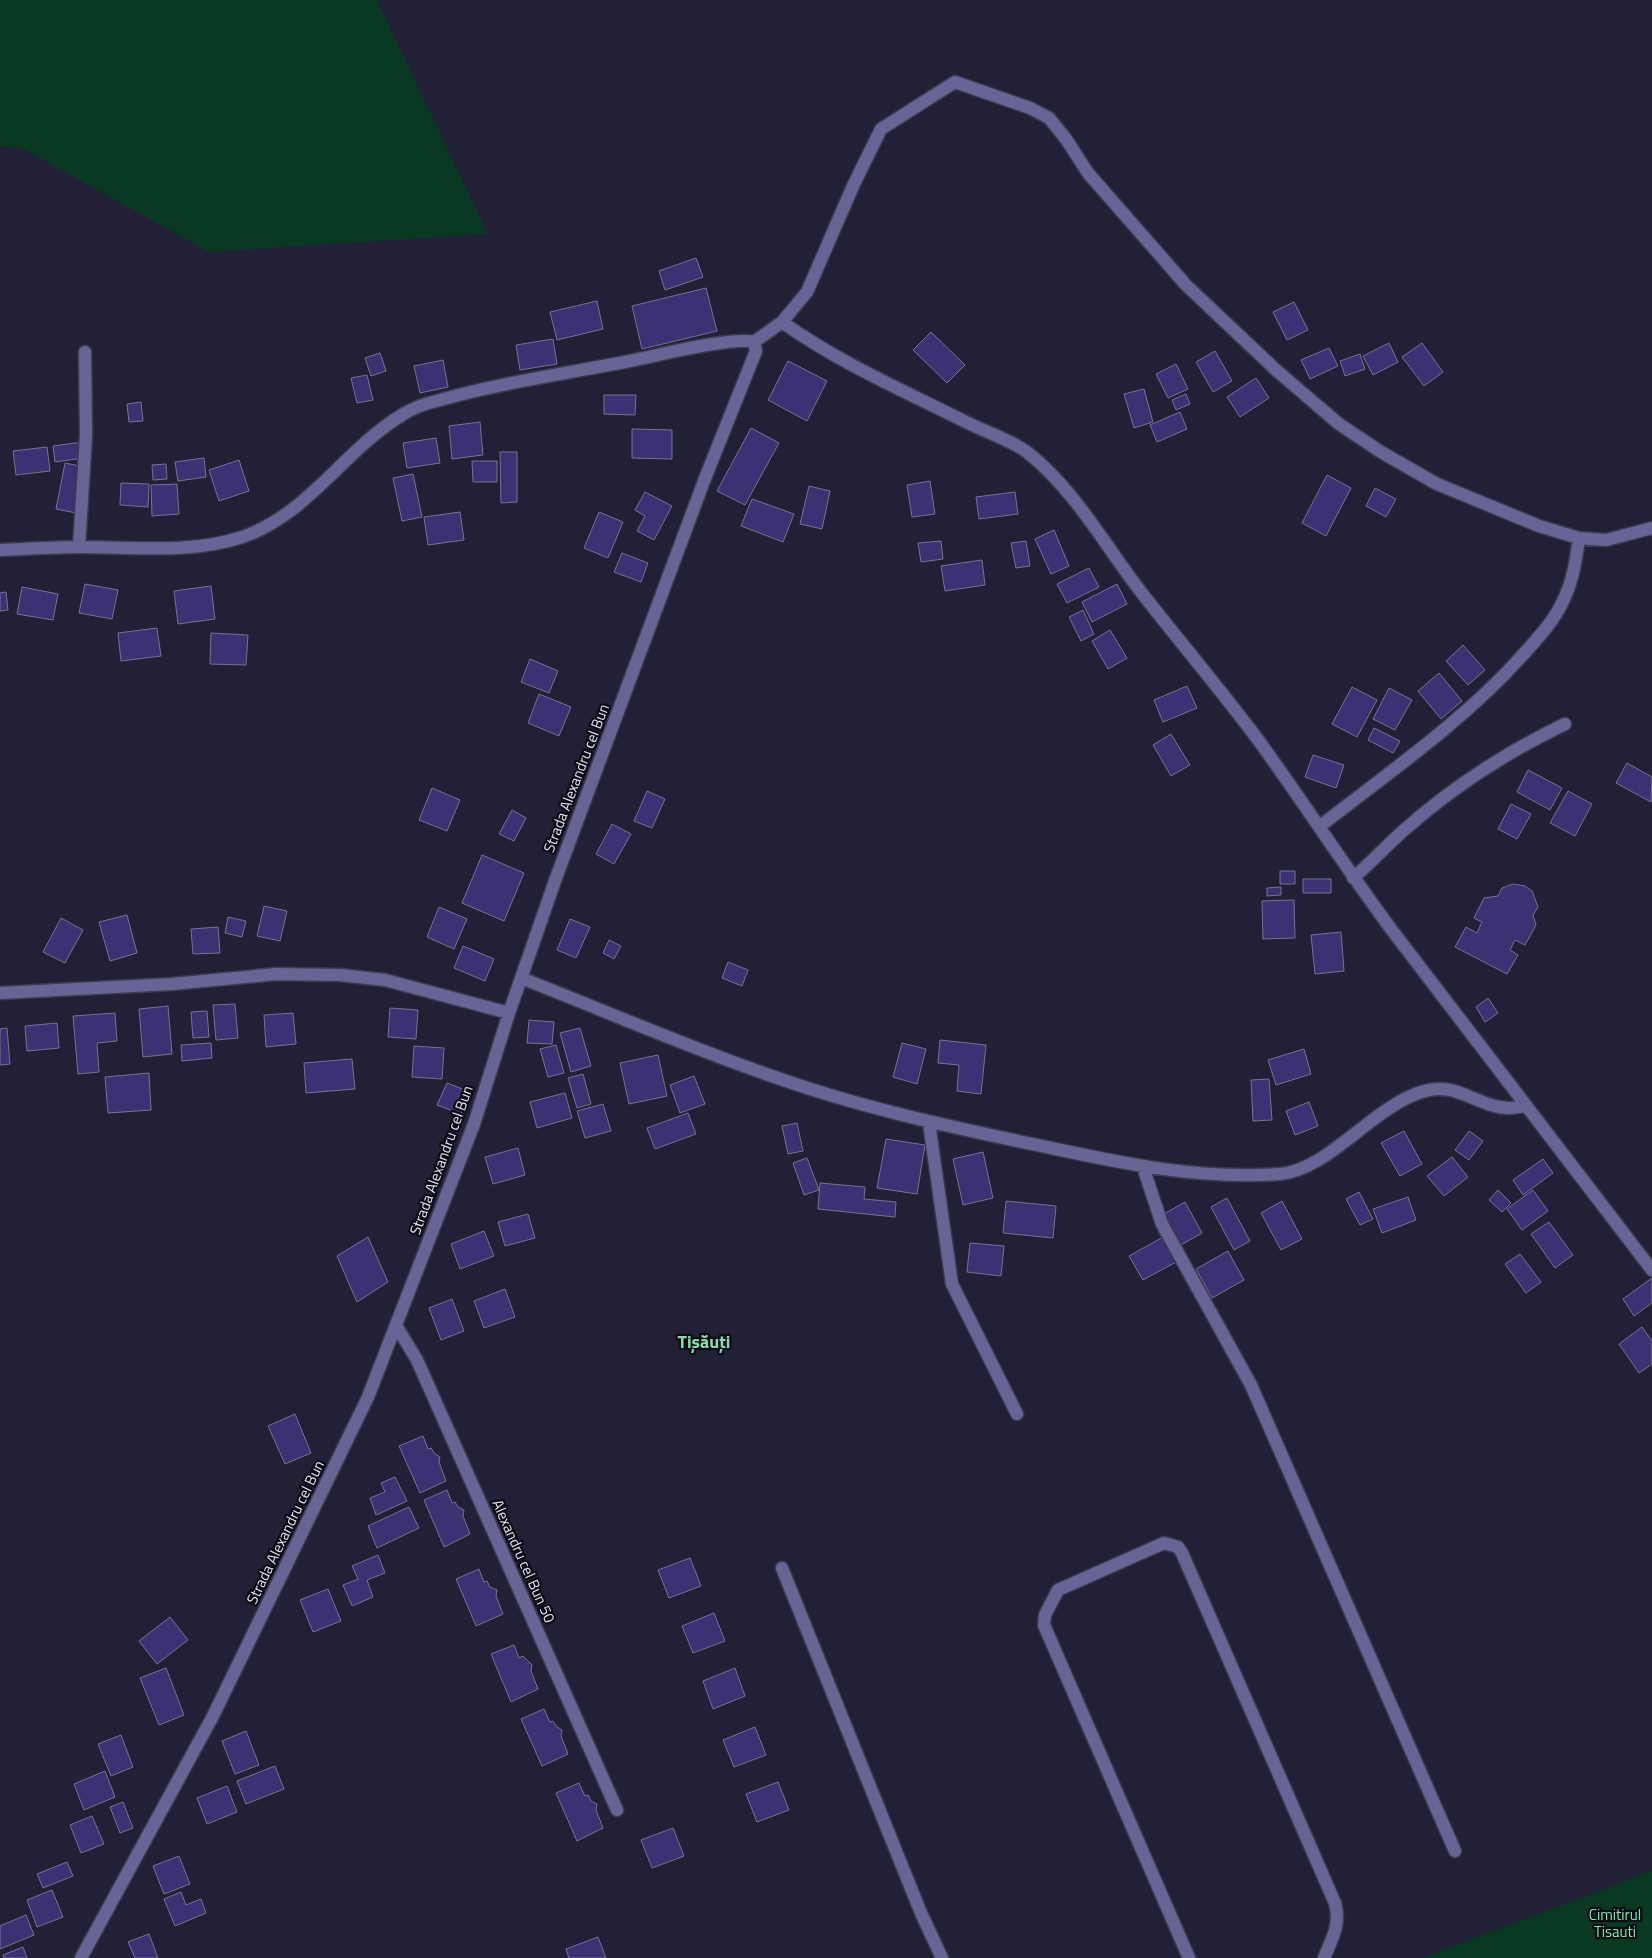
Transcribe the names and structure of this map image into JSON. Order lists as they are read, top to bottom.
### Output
{
  "streets": {
    "street": ["Strada Alexandru cel Bun", "Alexandru cel Bun 50"]
  },
  "crossings": [
    ["Strada Alexandru cel Bun", "Alexandru cel Bun 50"]
  ],
  "districts": ["Tișăuți"],
  "parks": ["Cimitirul Tisauti"]
}
